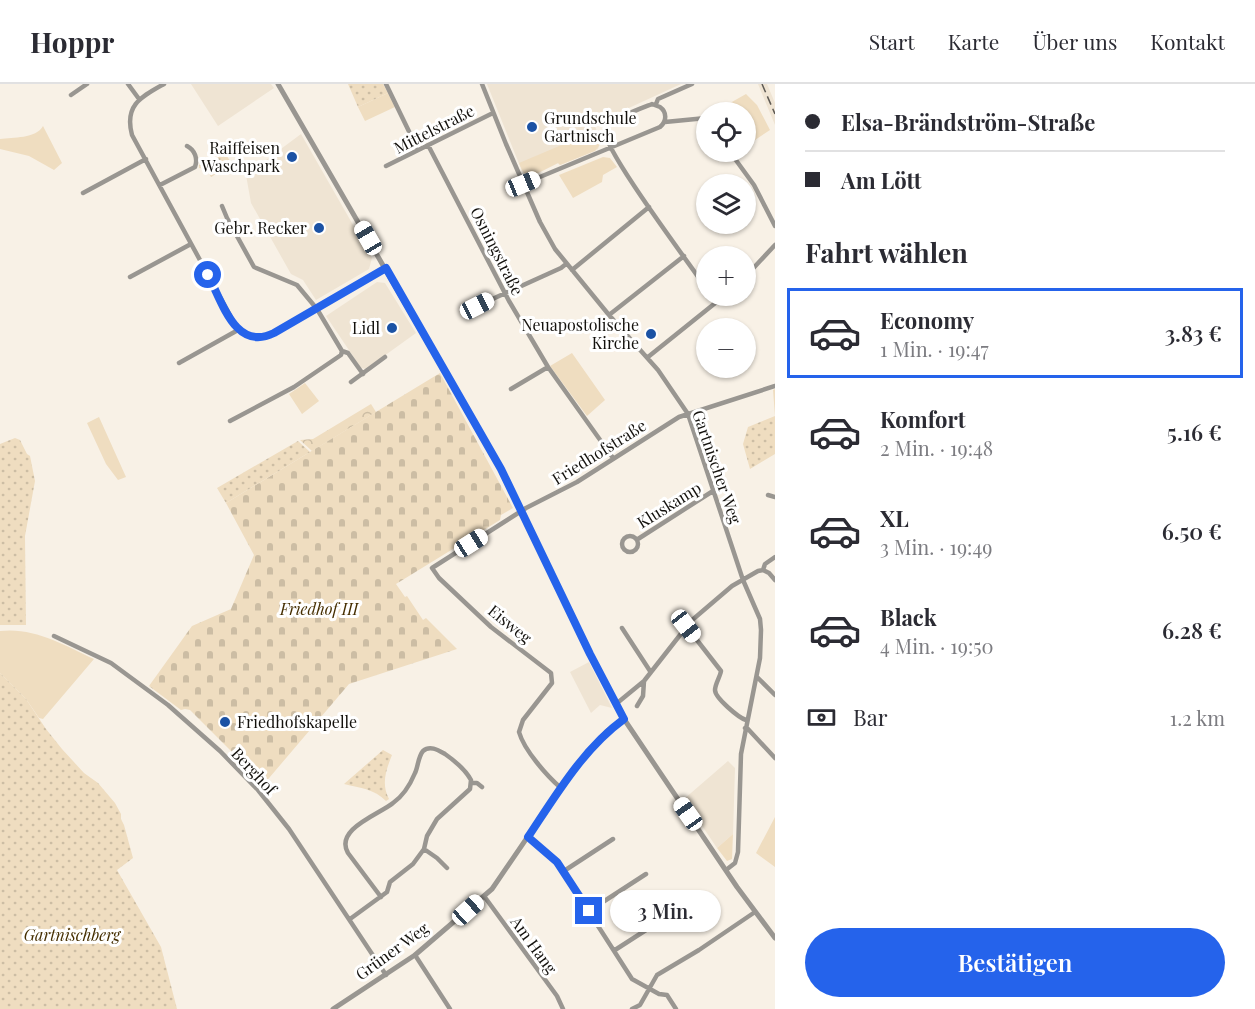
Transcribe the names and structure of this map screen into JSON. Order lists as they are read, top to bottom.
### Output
{
  "streets": {
    "street": [
      "Mittelstraße",
      "Osningstraße",
      "Friedhofstraße",
      "Gartnischer Weg",
      "Kluskamp",
      "Eisweg",
      "Berghof",
      "Am Hang",
      "Grüner Weg"
    ]
  },
  "crossings": [
    ["Mittelstraße", "Osningstraße"],
    ["Mittelstraße", "Gartnischer Weg"],
    ["Osningstraße", "Friedhofstraße"],
    ["Friedhofstraße", "Gartnischer Weg"],
    ["Friedhofstraße", "Eisweg"],
    ["Gartnischer Weg", "Kluskamp"],
    ["Eisweg", "Grüner Weg"],
    ["Berghof", "Grüner Weg"],
    ["Am Hang", "Grüner Weg"]
  ],
  "parks": ["Friedhof III", "Gartnischberg"],
  "places": [
    "Grundschule Gartnisch",
    "Raiffeisen Waschpark",
    "Gebr. Recker",
    "Lidl",
    "Neuapostolische Kirche",
    "Friedhofskapelle"
  ],
  "page": {
    "header": "Hoppr",
    "nav": [
      "Start",
      "Karte",
      "Über uns",
      "Kontakt"
    ],
    "banner": ["Elsa-Brändström-Straße", "Am Lött"],
    "map_buttons": ["+", "−"],
    "heading": "Fahrt wählen",
    "list": [
      {
        "name": "Economy",
        "note": "1 Min. · 19:47",
        "value": "3.83 €"
      },
      {
        "name": "Komfort",
        "note": "2 Min. · 19:48",
        "value": "5.16 €"
      },
      {
        "name": "XL",
        "note": "3 Min. · 19:49",
        "value": "6.50 €"
      },
      {
        "name": "Black",
        "note": "4 Min. · 19:50",
        "value": "6.28 €"
      }
    ],
    "pay": ["Bar", "1.2 km"],
    "bubble": "3 Min.",
    "buttons": "Bestätigen"
  }
}
